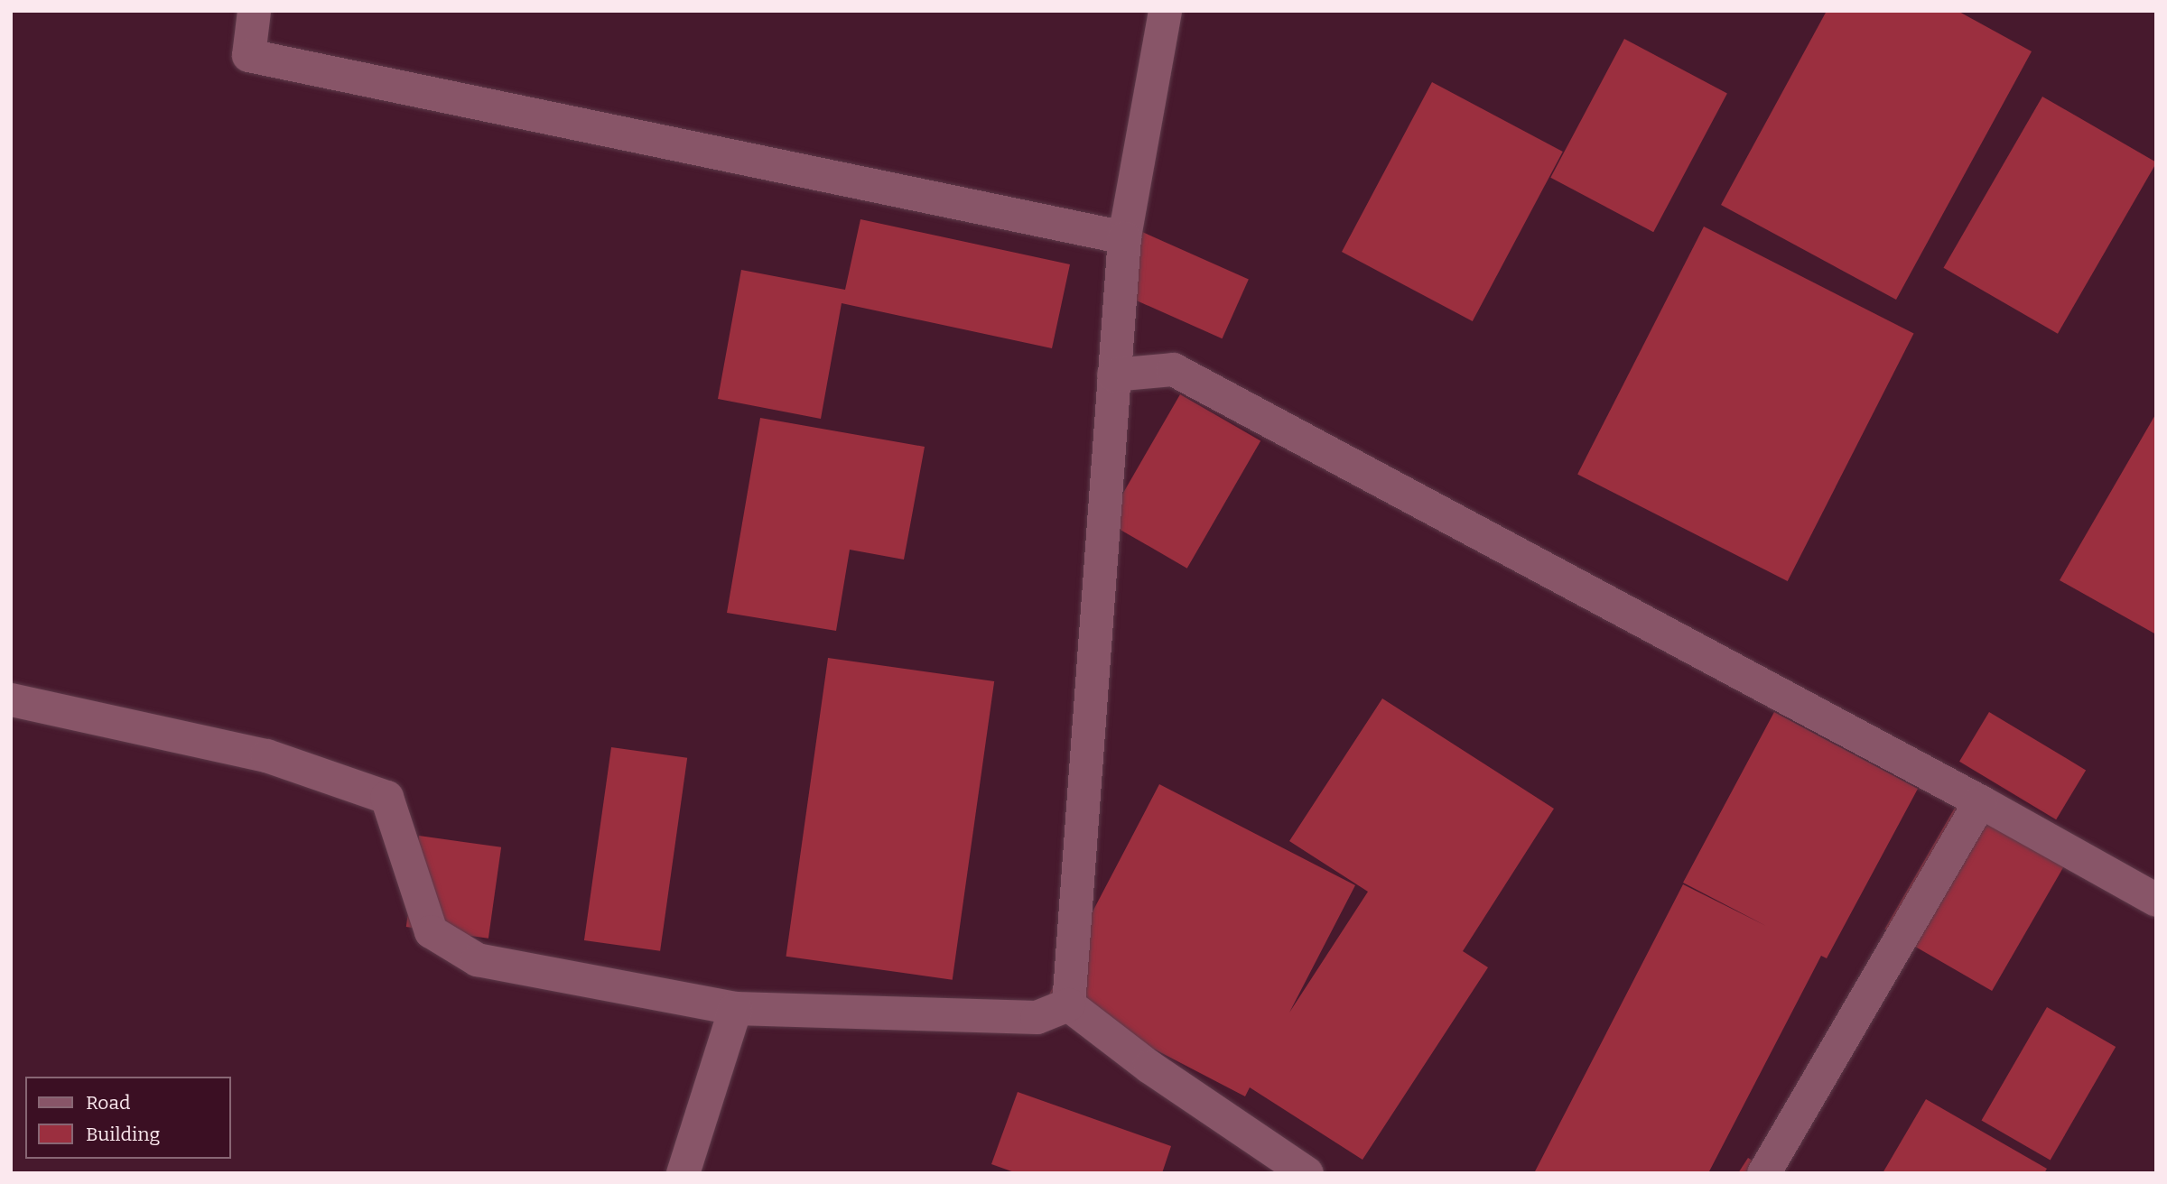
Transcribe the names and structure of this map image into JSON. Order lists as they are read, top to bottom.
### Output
{
  "legend": ["Road", "Building"]
}
